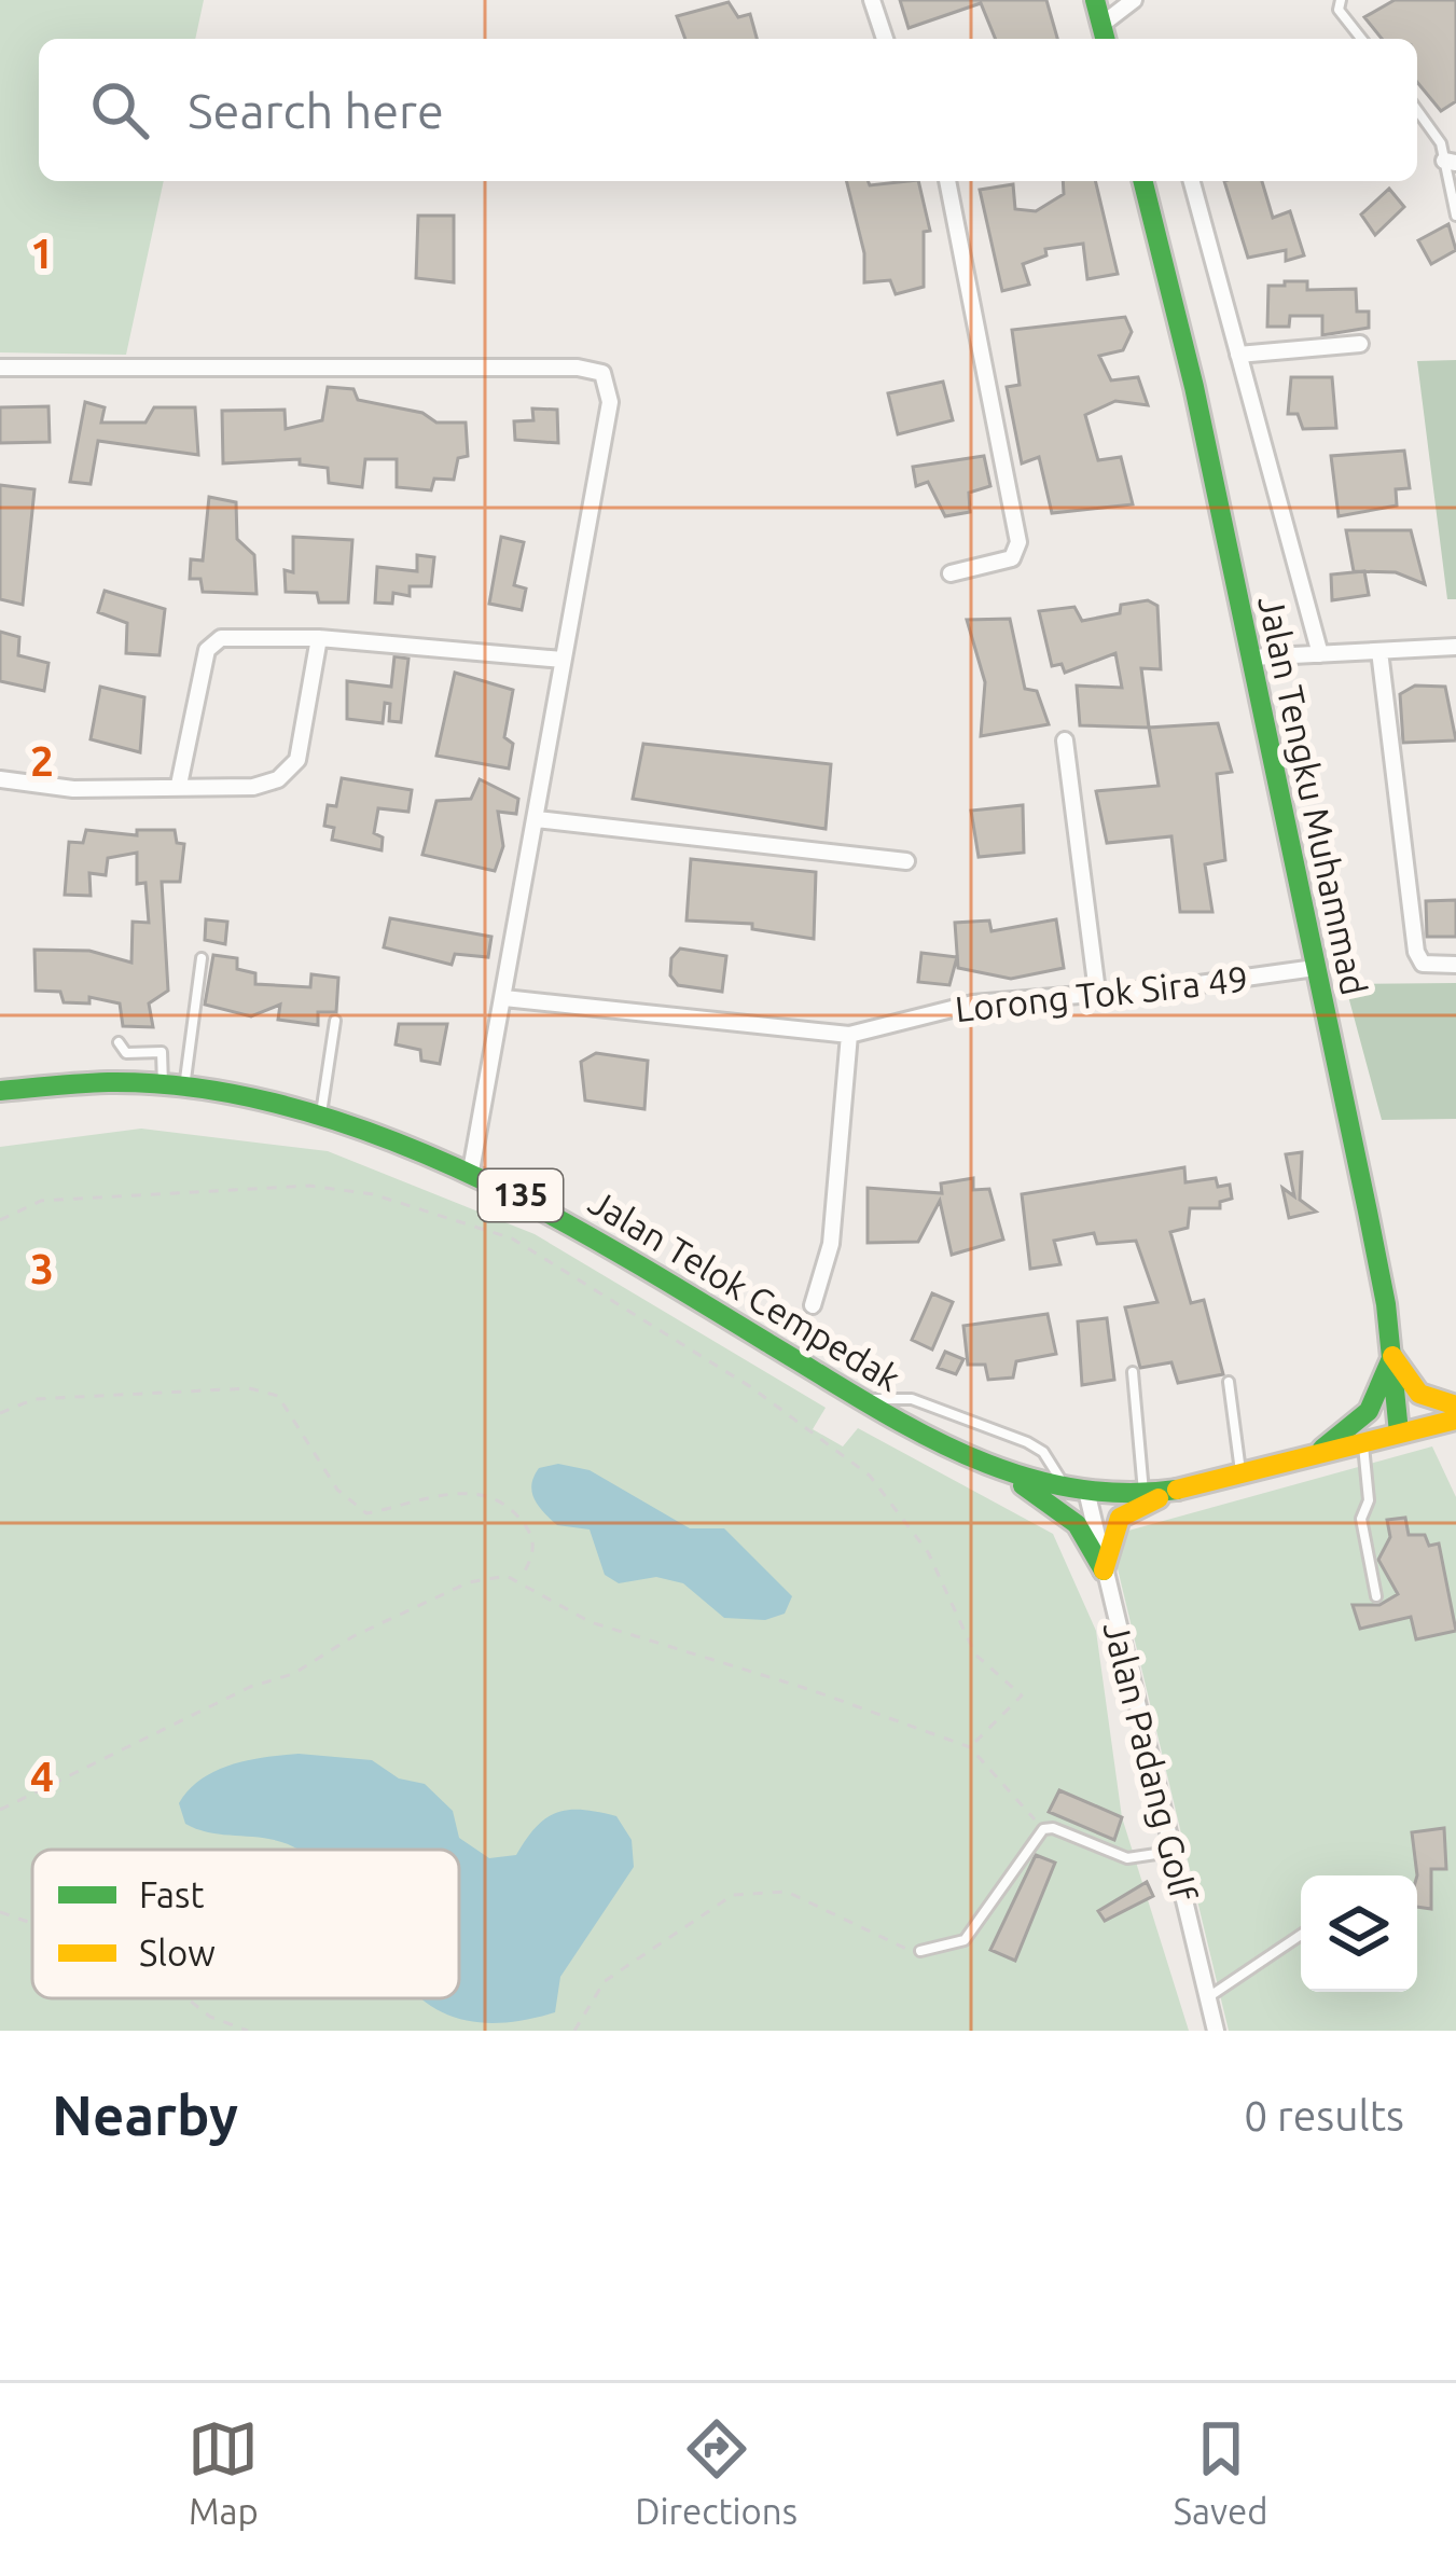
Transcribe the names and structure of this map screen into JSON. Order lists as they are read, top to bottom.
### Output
{
  "streets": {
    "main road": ["Jalan Tengku Muhammad", "135", "Jalan Telok Cempedak"],
    "street": ["Lorong Tok Sira 49", "Jalan Padang Golf"]
  },
  "crossings": [
    ["Jalan Tengku Muhammad", "Lorong Tok Sira 49"],
    ["Jalan Tengku Muhammad", "Jalan Telok Cempedak"],
    ["Jalan Telok Cempedak", "Jalan Padang Golf"]
  ],
  "legend": ["Fast", "Slow"],
  "page": {
    "search": "Search here",
    "heading": ["Nearby", "0 results"],
    "nav": ["Map", "Directions", "Saved"]
  },
  "grid": {
    "rows": [
      "1",
      "2",
      "3",
      "4"
    ]
  }
}
